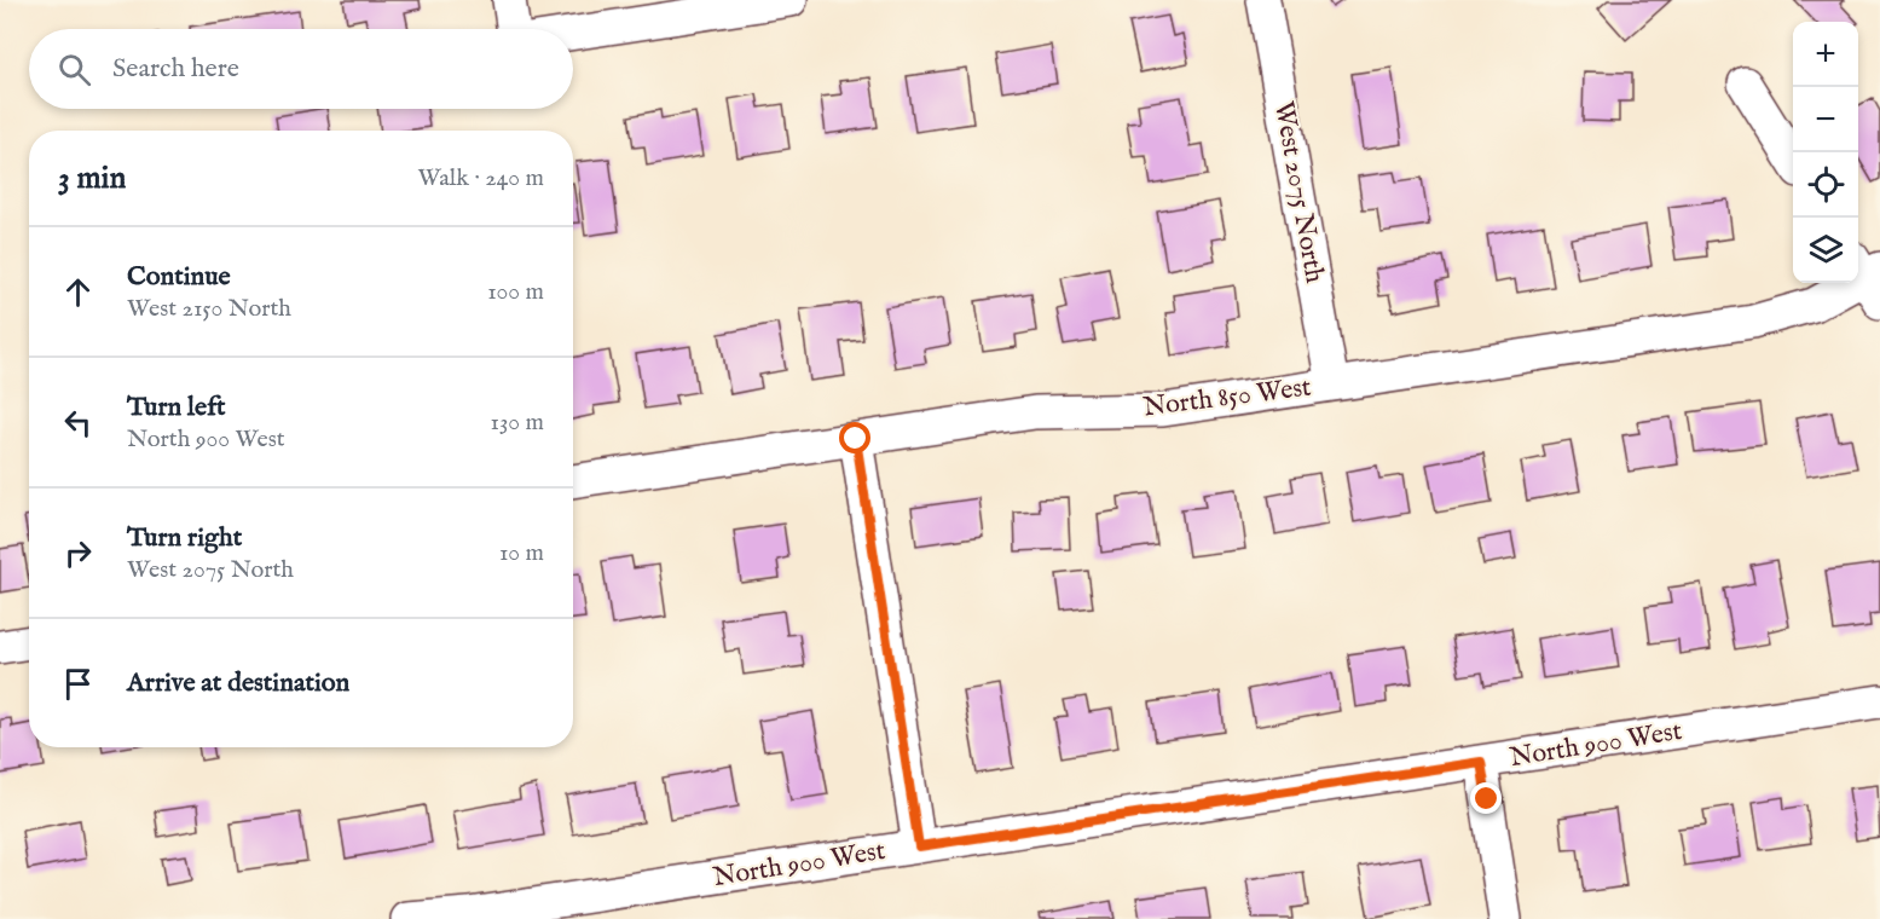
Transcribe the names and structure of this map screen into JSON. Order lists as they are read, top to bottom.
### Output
{
  "streets": {
    "street": ["West 2075 North", "North 850 West", "North 900 West"]
  },
  "crossings": [
    ["West 2075 North", "North 850 West"]
  ],
  "page": {
    "map_buttons": ["+", "−"],
    "search": "Search here",
    "heading": ["3 min", "Walk · 240 m"],
    "list": [
      ["Continue", "West 2150 North", "100 m"],
      ["Turn left", "North 900 West", "130 m"],
      ["Turn right", "West 2075 North", "10 m"],
      "Arrive at destination"
    ]
  }
}
